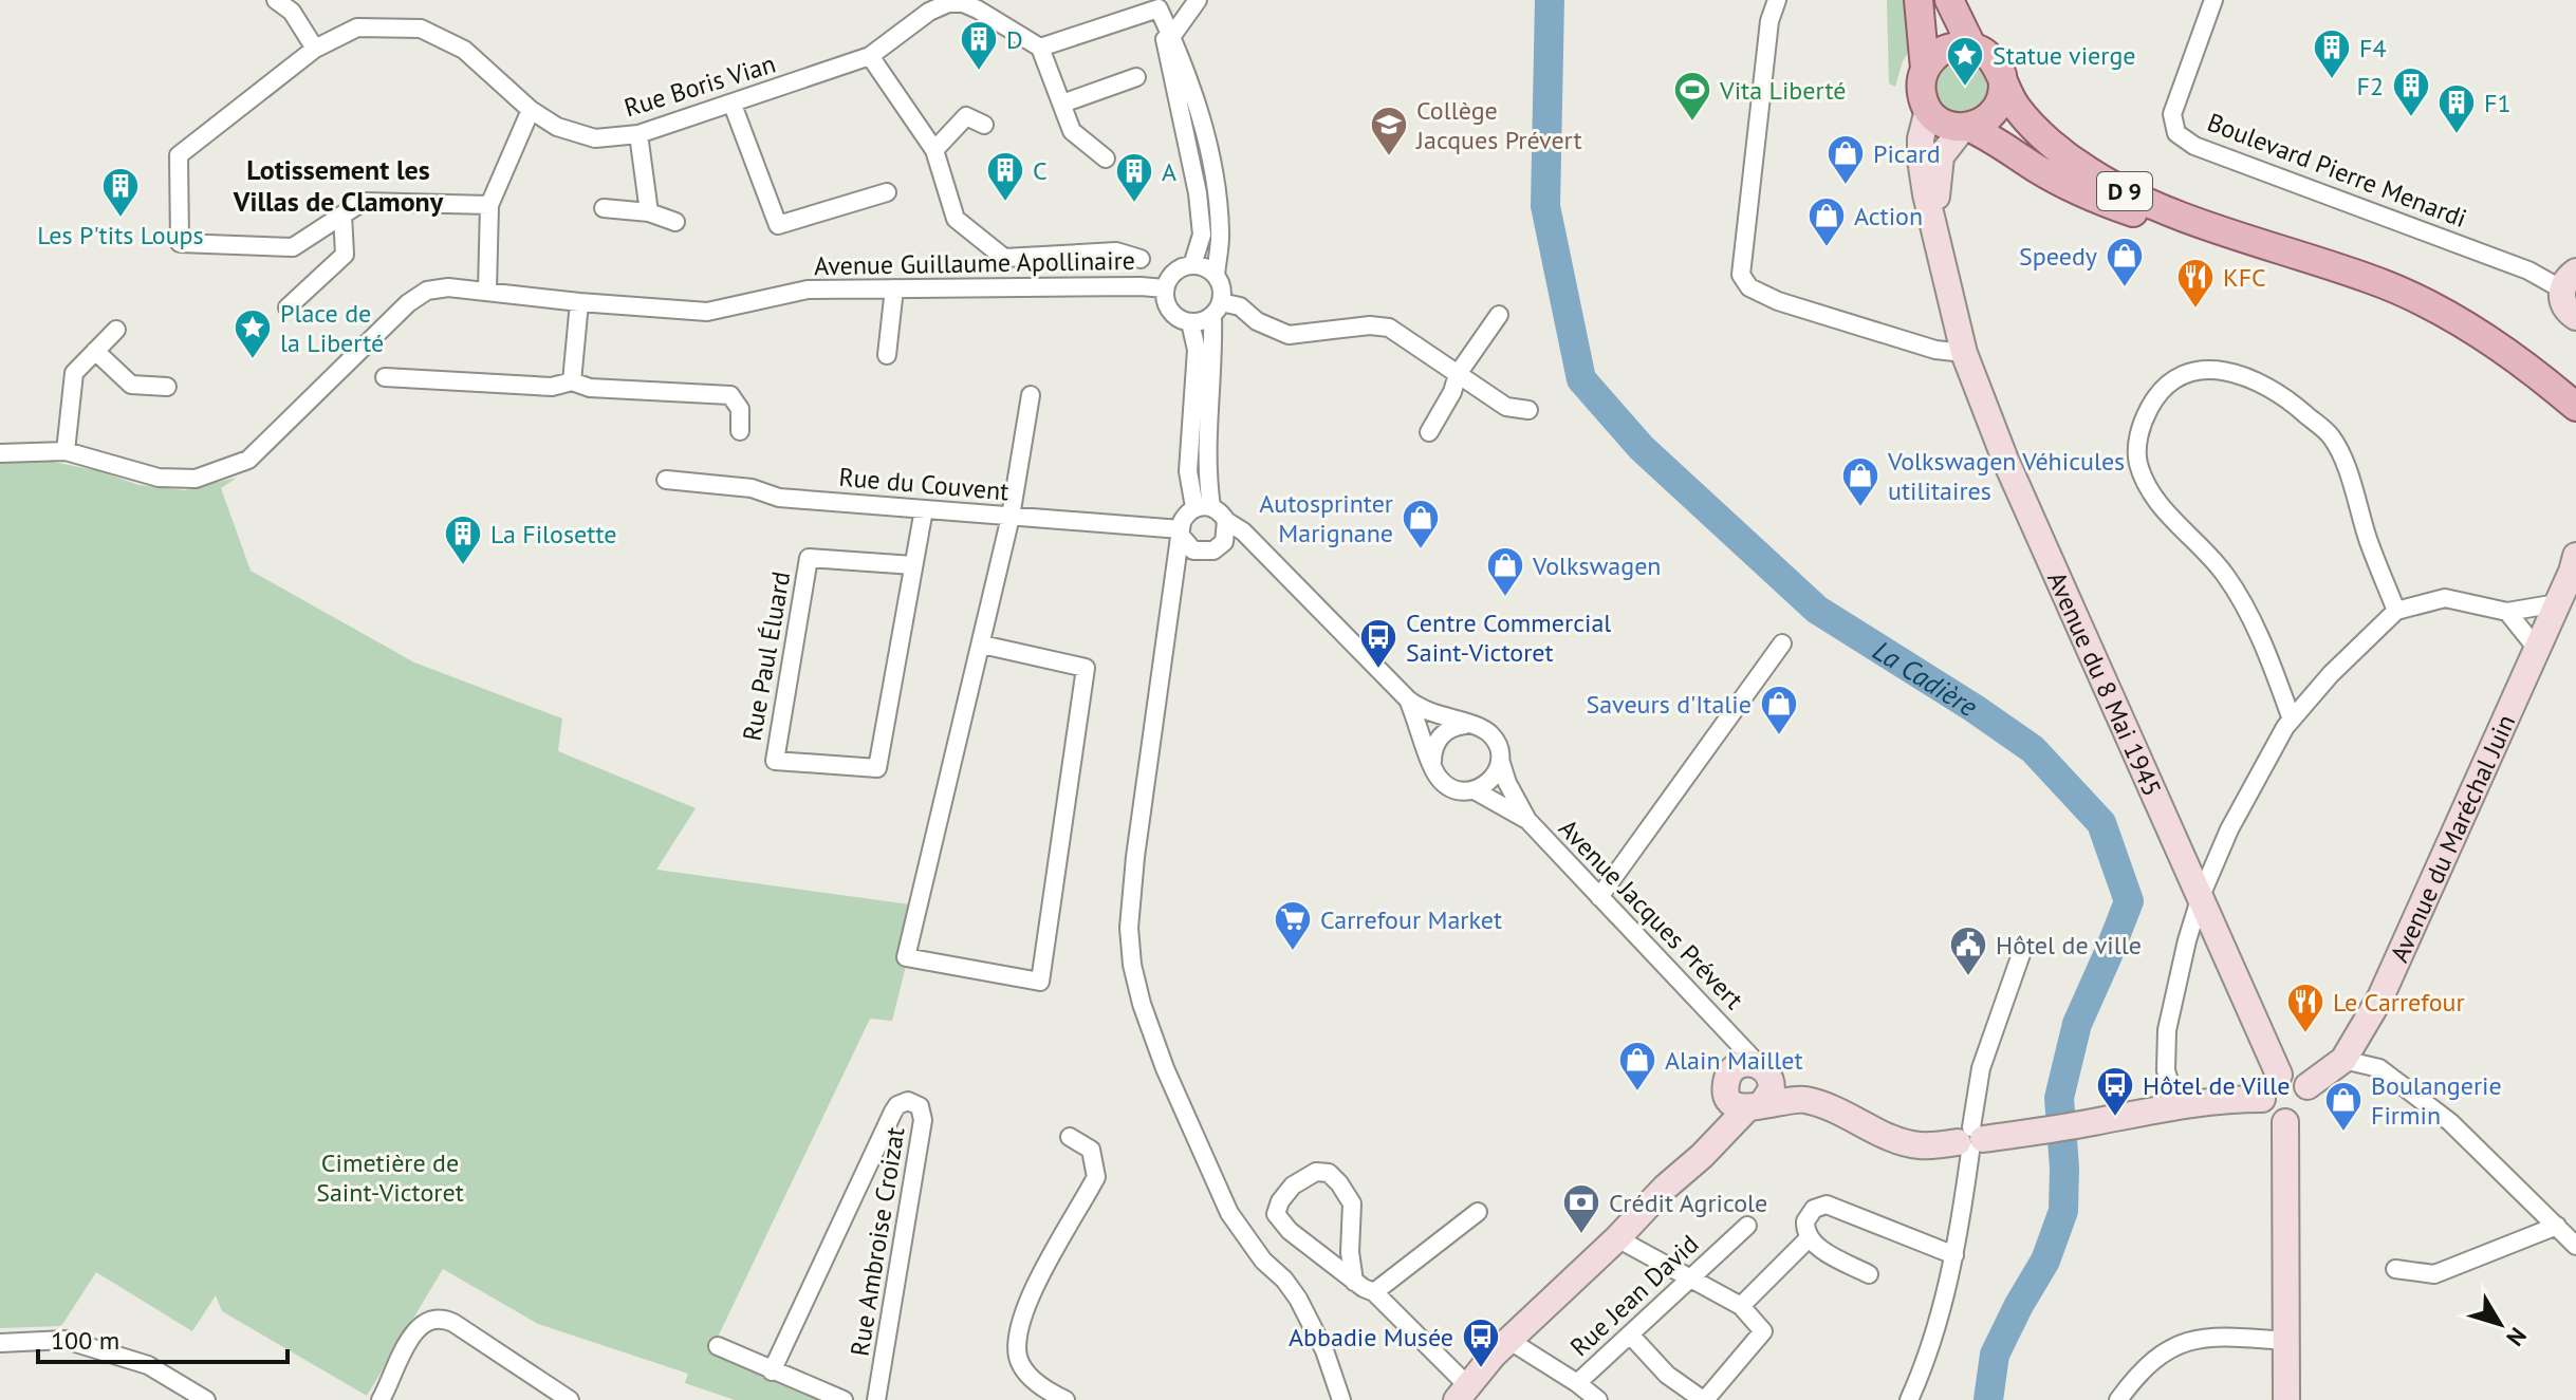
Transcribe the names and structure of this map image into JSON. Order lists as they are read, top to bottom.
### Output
{
  "streets": {
    "main road": ["D 9", "Avenue du 8 Mai 1945", "Avenue du Maréchal Juin"],
    "street": [
      "Rue Boris Vian",
      "Boulevard Pierre Menardi",
      "Avenue Guillaume Apollinaire",
      "Rue du Couvent",
      "Rue Paul Éluard",
      "Avenue Jacques Prévert",
      "Rue Ambroise Croizat",
      "Rue Jean David"
    ]
  },
  "crossings": [
    ["Rue du Couvent", "Rue Paul Éluard"],
    ["Avenue du 8 Mai 1945", "Avenue du Maréchal Juin"]
  ],
  "districts": ["Lotissement les Villas de Clamony"],
  "water": ["La Cadière"],
  "parks": ["Cimetière de Saint-Victoret"],
  "places": {
    "building": [
      "D",
      "F4",
      "F2",
      "F1",
      "C",
      "A",
      "Les P'tits Loups",
      "La Filosette"
    ],
    "place": ["Statue vierge", "Place de la Liberté"],
    "sports": ["Vita Liberté"],
    "school or university": ["Collège Jacques Prévert"],
    "shop": [
      "Picard",
      "Action",
      "Speedy",
      "Volkswagen Véhicules utilitaires",
      "Autosprinter Marignane",
      "Volkswagen",
      "Saveurs d'Italie",
      "Alain Maillet",
      "Boulangerie Firmin"
    ],
    "restaurant": ["KFC", "Le Carrefour"],
    "bus stop": ["Centre Commercial Saint-Victoret", "Hôtel de Ville", "Abbadie Musée"],
    "supermarket": ["Carrefour Market"],
    "public building": ["Hôtel de ville"],
    "bank": ["Crédit Agricole"]
  },
  "scale_bar": "100 m",
  "north": "bottom right"
}
